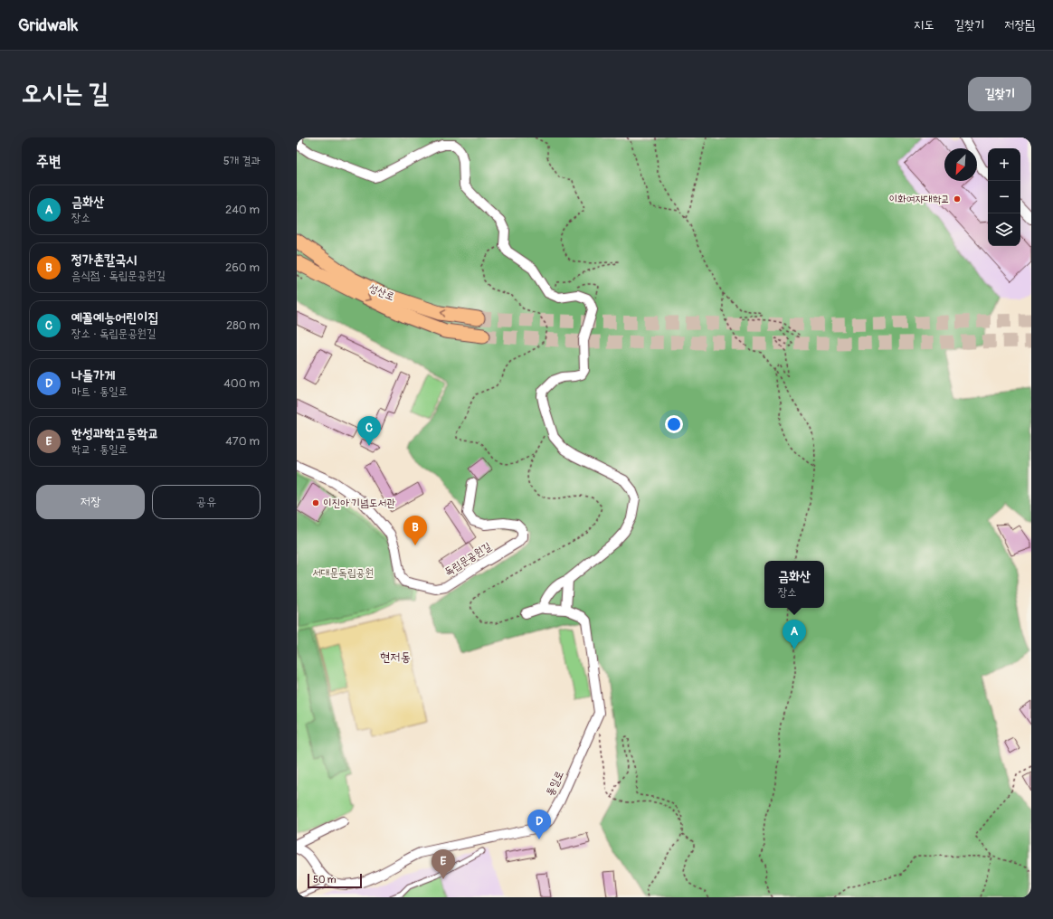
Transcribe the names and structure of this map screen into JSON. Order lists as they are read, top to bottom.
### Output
{
  "streets": {
    "main road": ["성산로"],
    "street": ["독립문공원길", "통일로"]
  },
  "districts": ["현저동"],
  "parks": ["서대문독립공원"],
  "places": ["이화여자대학교", "이진아 기념도서관"],
  "scale_bar": "50 m",
  "north": "bottom left",
  "page": {
    "header": "Gridwalk",
    "nav": ["지도", "길찾기", "저장됨"],
    "buttons": [
      "길찾기",
      ["저장", "공유"]
    ],
    "title": "오시는 길",
    "heading": ["주변", "5개 결과"],
    "map_buttons": ["+", "−"],
    "list": [
      {
        "mark": "A",
        "name": "금화산",
        "note": "장소",
        "value": "240 m"
      },
      {
        "mark": "B",
        "name": "정가촌칼국시",
        "note": "음식점 · 독립문공원길",
        "value": "260 m"
      },
      {
        "mark": "C",
        "name": "예꼴예능어린이집",
        "note": "장소 · 독립문공원길",
        "value": "280 m"
      },
      {
        "mark": "D",
        "name": "나들가게",
        "note": "마트 · 통일로",
        "value": "400 m"
      },
      {
        "mark": "E",
        "name": "한성과학고등학교",
        "note": "학교 · 통일로",
        "value": "470 m"
      }
    ],
    "pins": [
      "C",
      "B",
      "A",
      "D",
      "E"
    ],
    "popup": ["금화산", "장소"],
    "scale": "50 m"
  }
}
